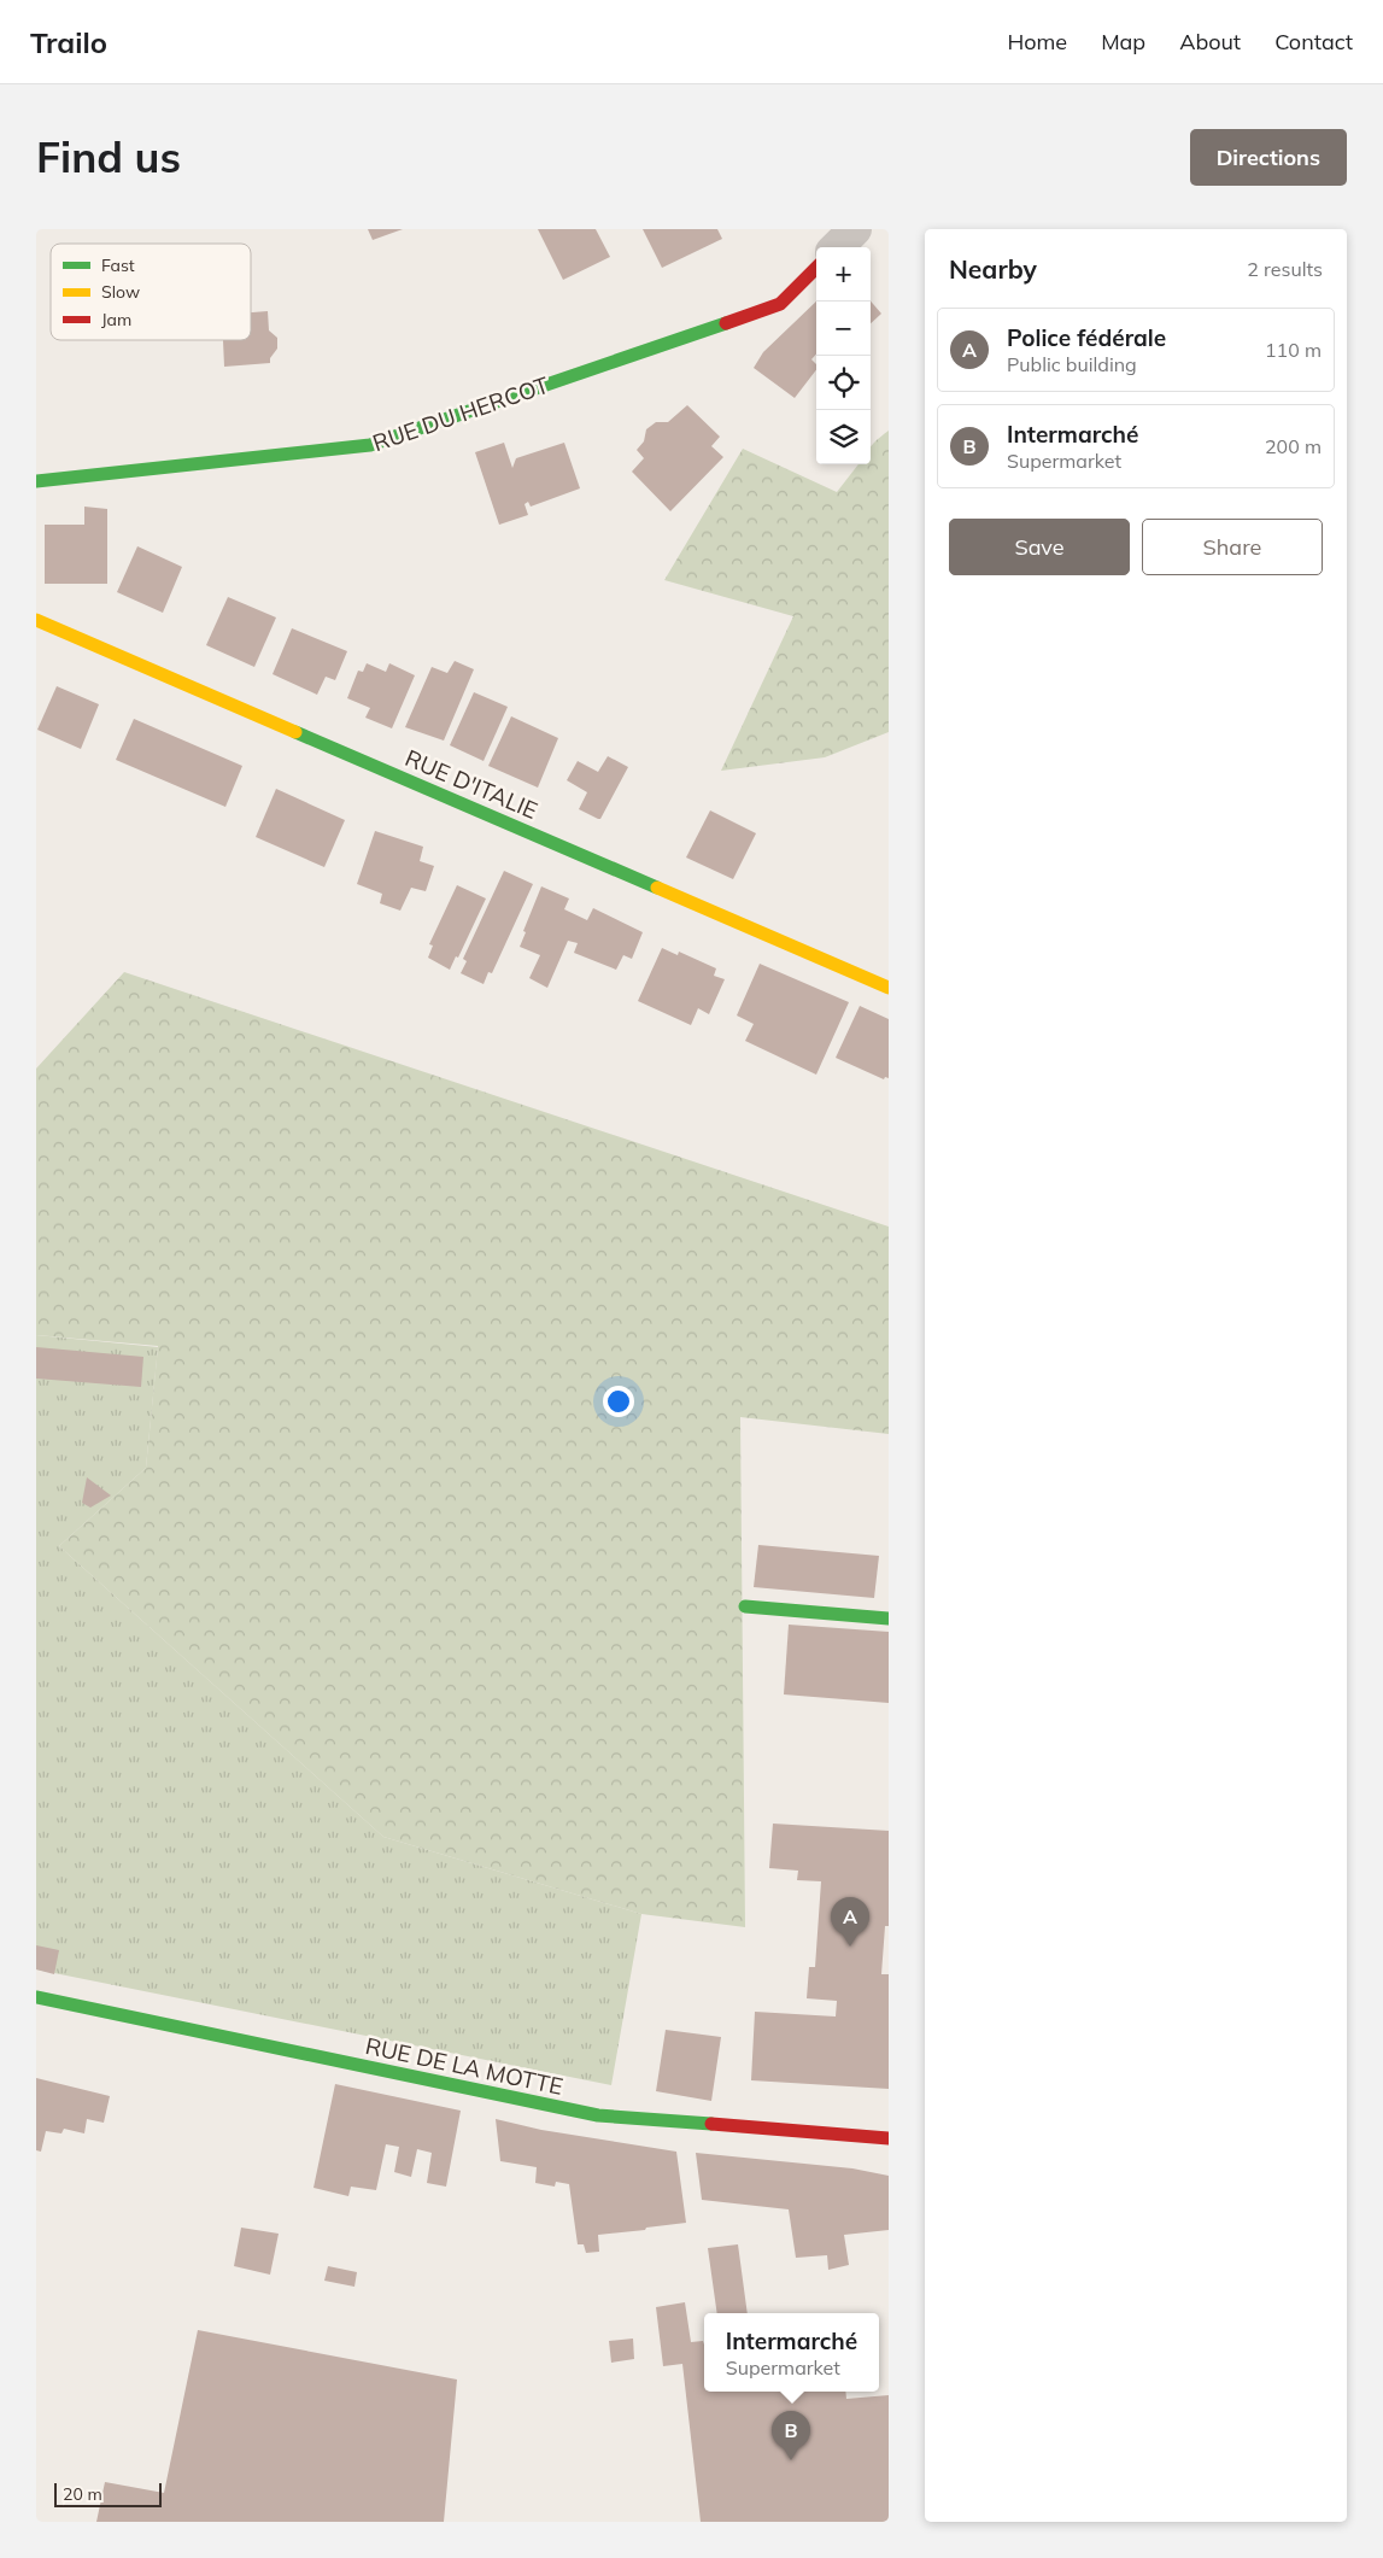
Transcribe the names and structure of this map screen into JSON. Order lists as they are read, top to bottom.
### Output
{
  "streets": {
    "street": ["RUE DU HERCOT", "RUE D'ITALIE", "RUE DE LA MOTTE"]
  },
  "legend": ["Fast", "Slow", "Jam"],
  "scale_bar": "20 m",
  "page": {
    "header": "Trailo",
    "nav": [
      "Home",
      "Map",
      "About",
      "Contact"
    ],
    "buttons": [
      "Directions",
      ["Save", "Share"]
    ],
    "title": "Find us",
    "heading": ["Nearby", "2 results"],
    "map_buttons": ["+", "−"],
    "list": [
      {
        "mark": "A",
        "name": "Police fédérale",
        "note": "Public building",
        "value": "110 m"
      },
      {
        "mark": "B",
        "name": "Intermarché",
        "note": "Supermarket",
        "value": "200 m"
      }
    ],
    "pins": ["A", "B"],
    "popup": ["Intermarché", "Supermarket"],
    "scale": "20 m"
  }
}
